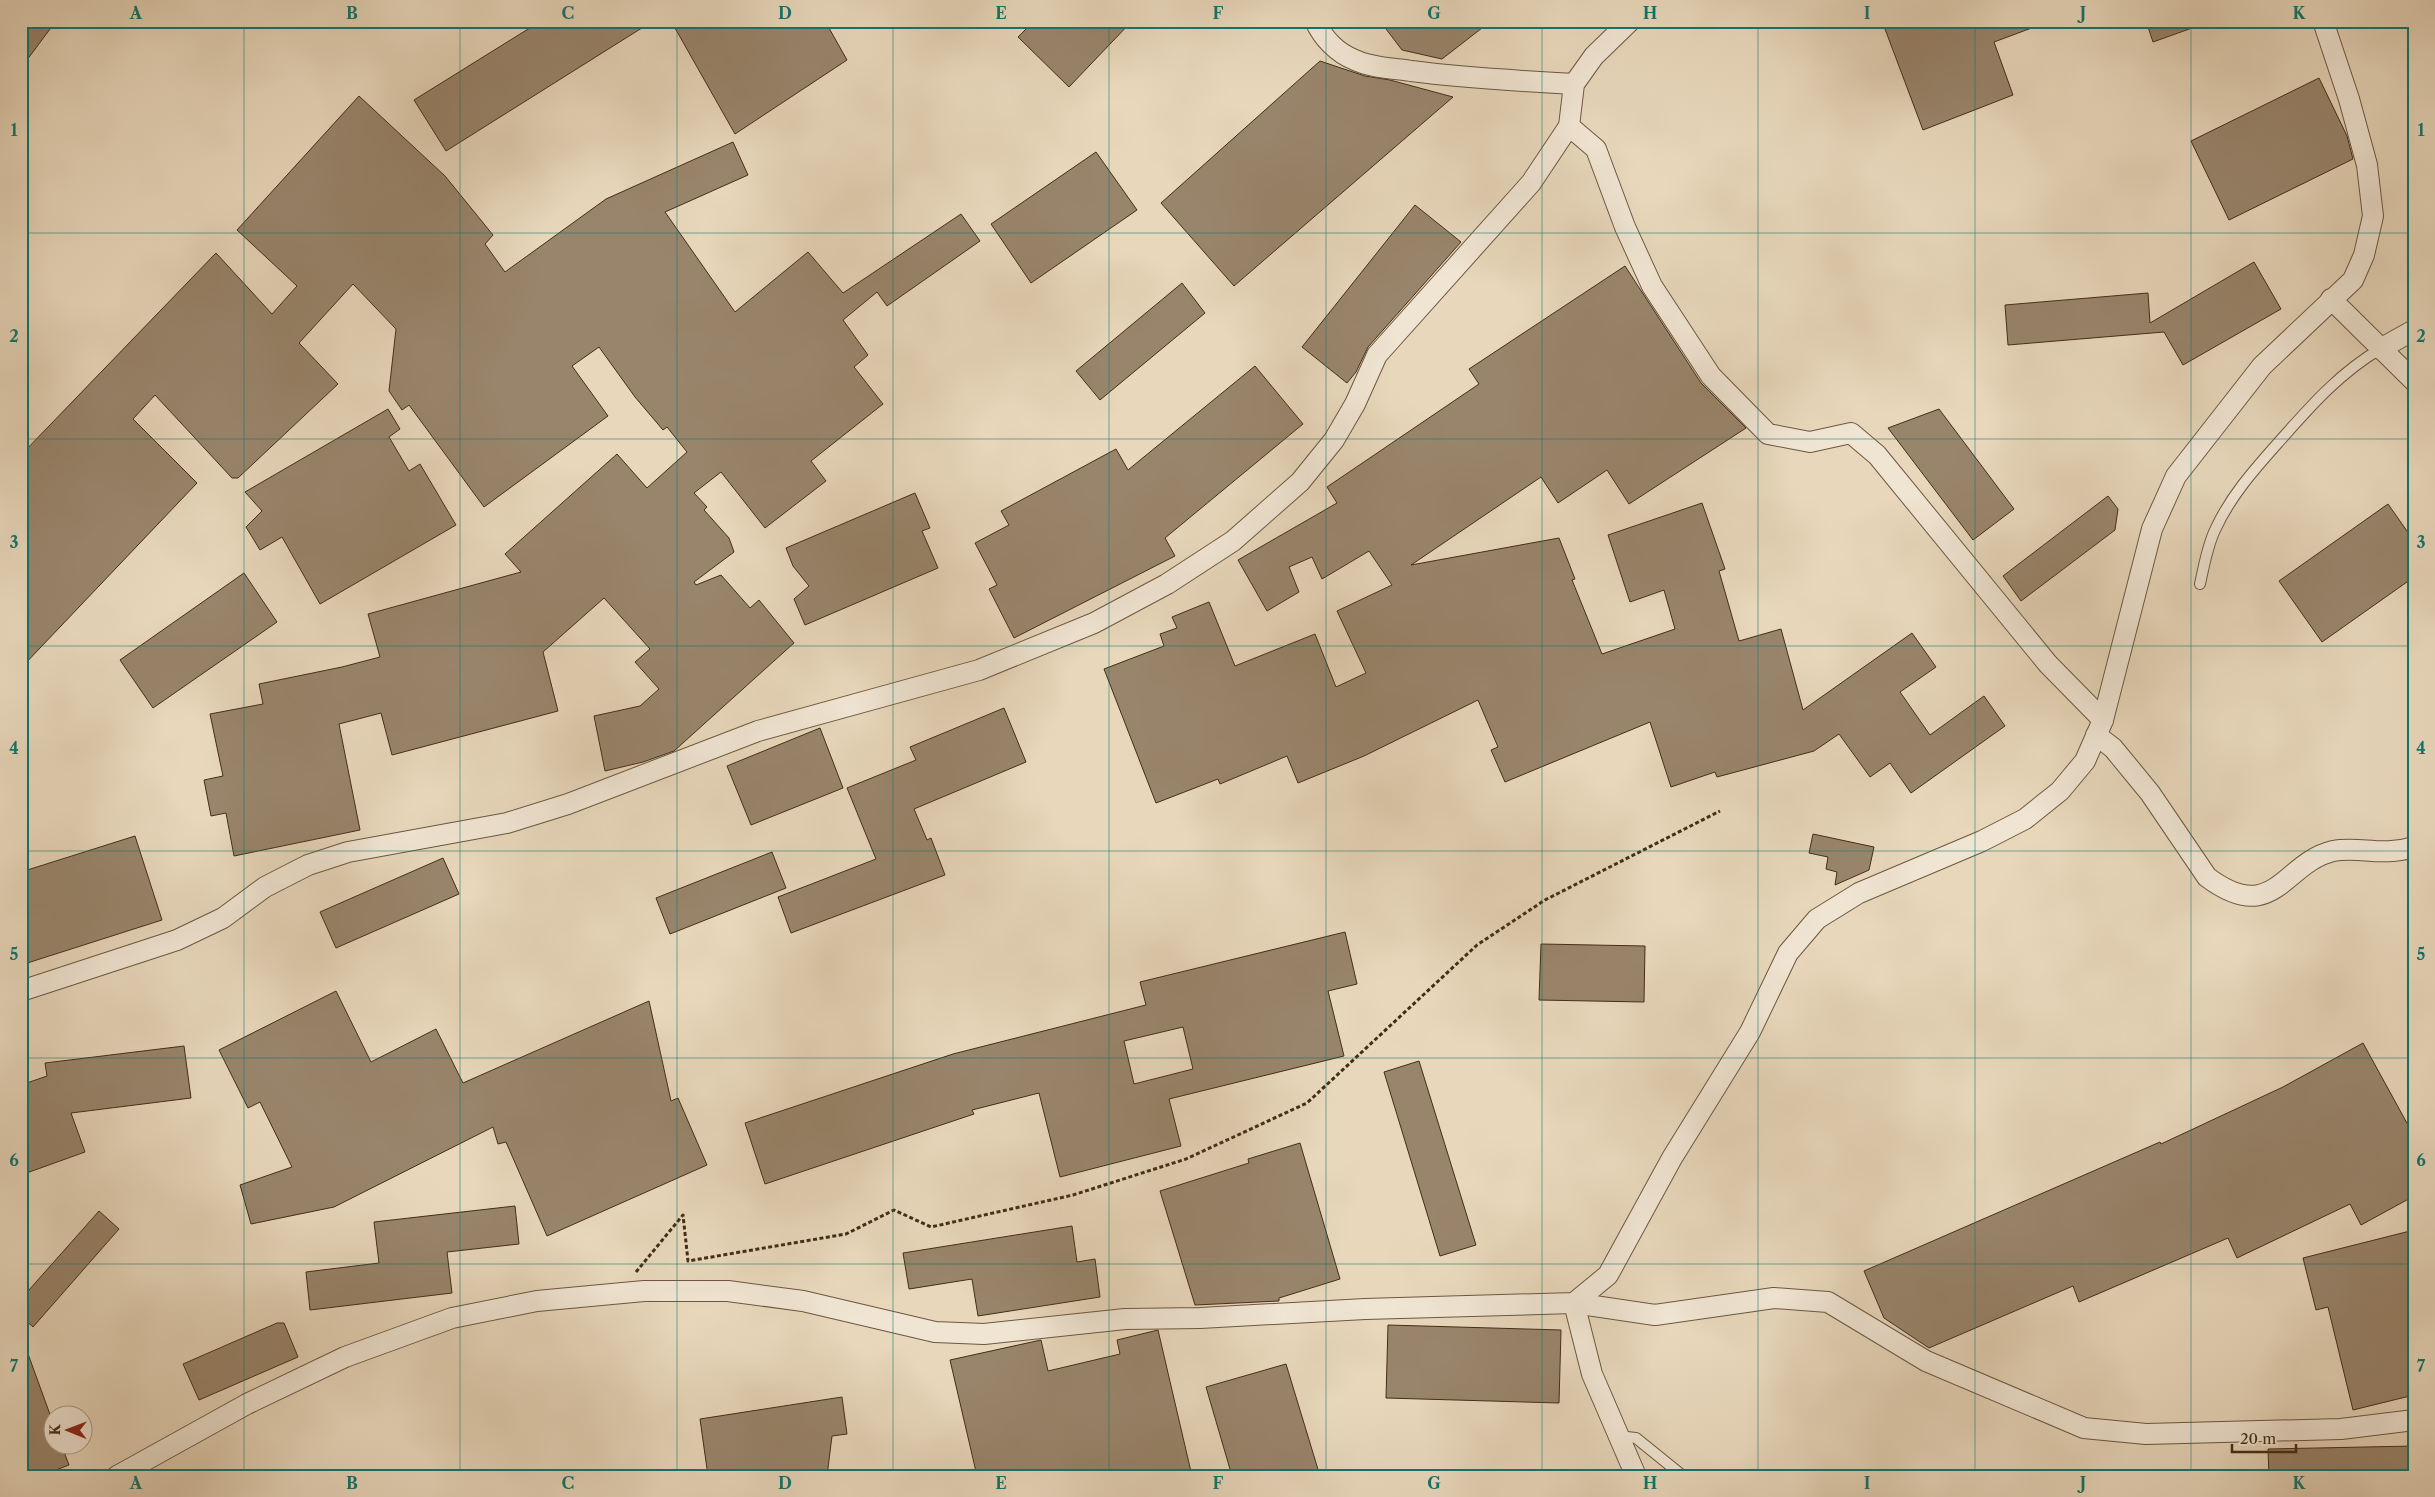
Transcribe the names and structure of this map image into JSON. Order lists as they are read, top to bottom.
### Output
{
  "scale_bar": "20 m",
  "north": "left",
  "grid": {
    "columns": [
      "A",
      "B",
      "C",
      "D",
      "E",
      "F",
      "G",
      "H",
      "I",
      "J",
      "K"
    ],
    "rows": [
      "1",
      "2",
      "3",
      "4",
      "5",
      "6",
      "7"
    ]
  }
}
